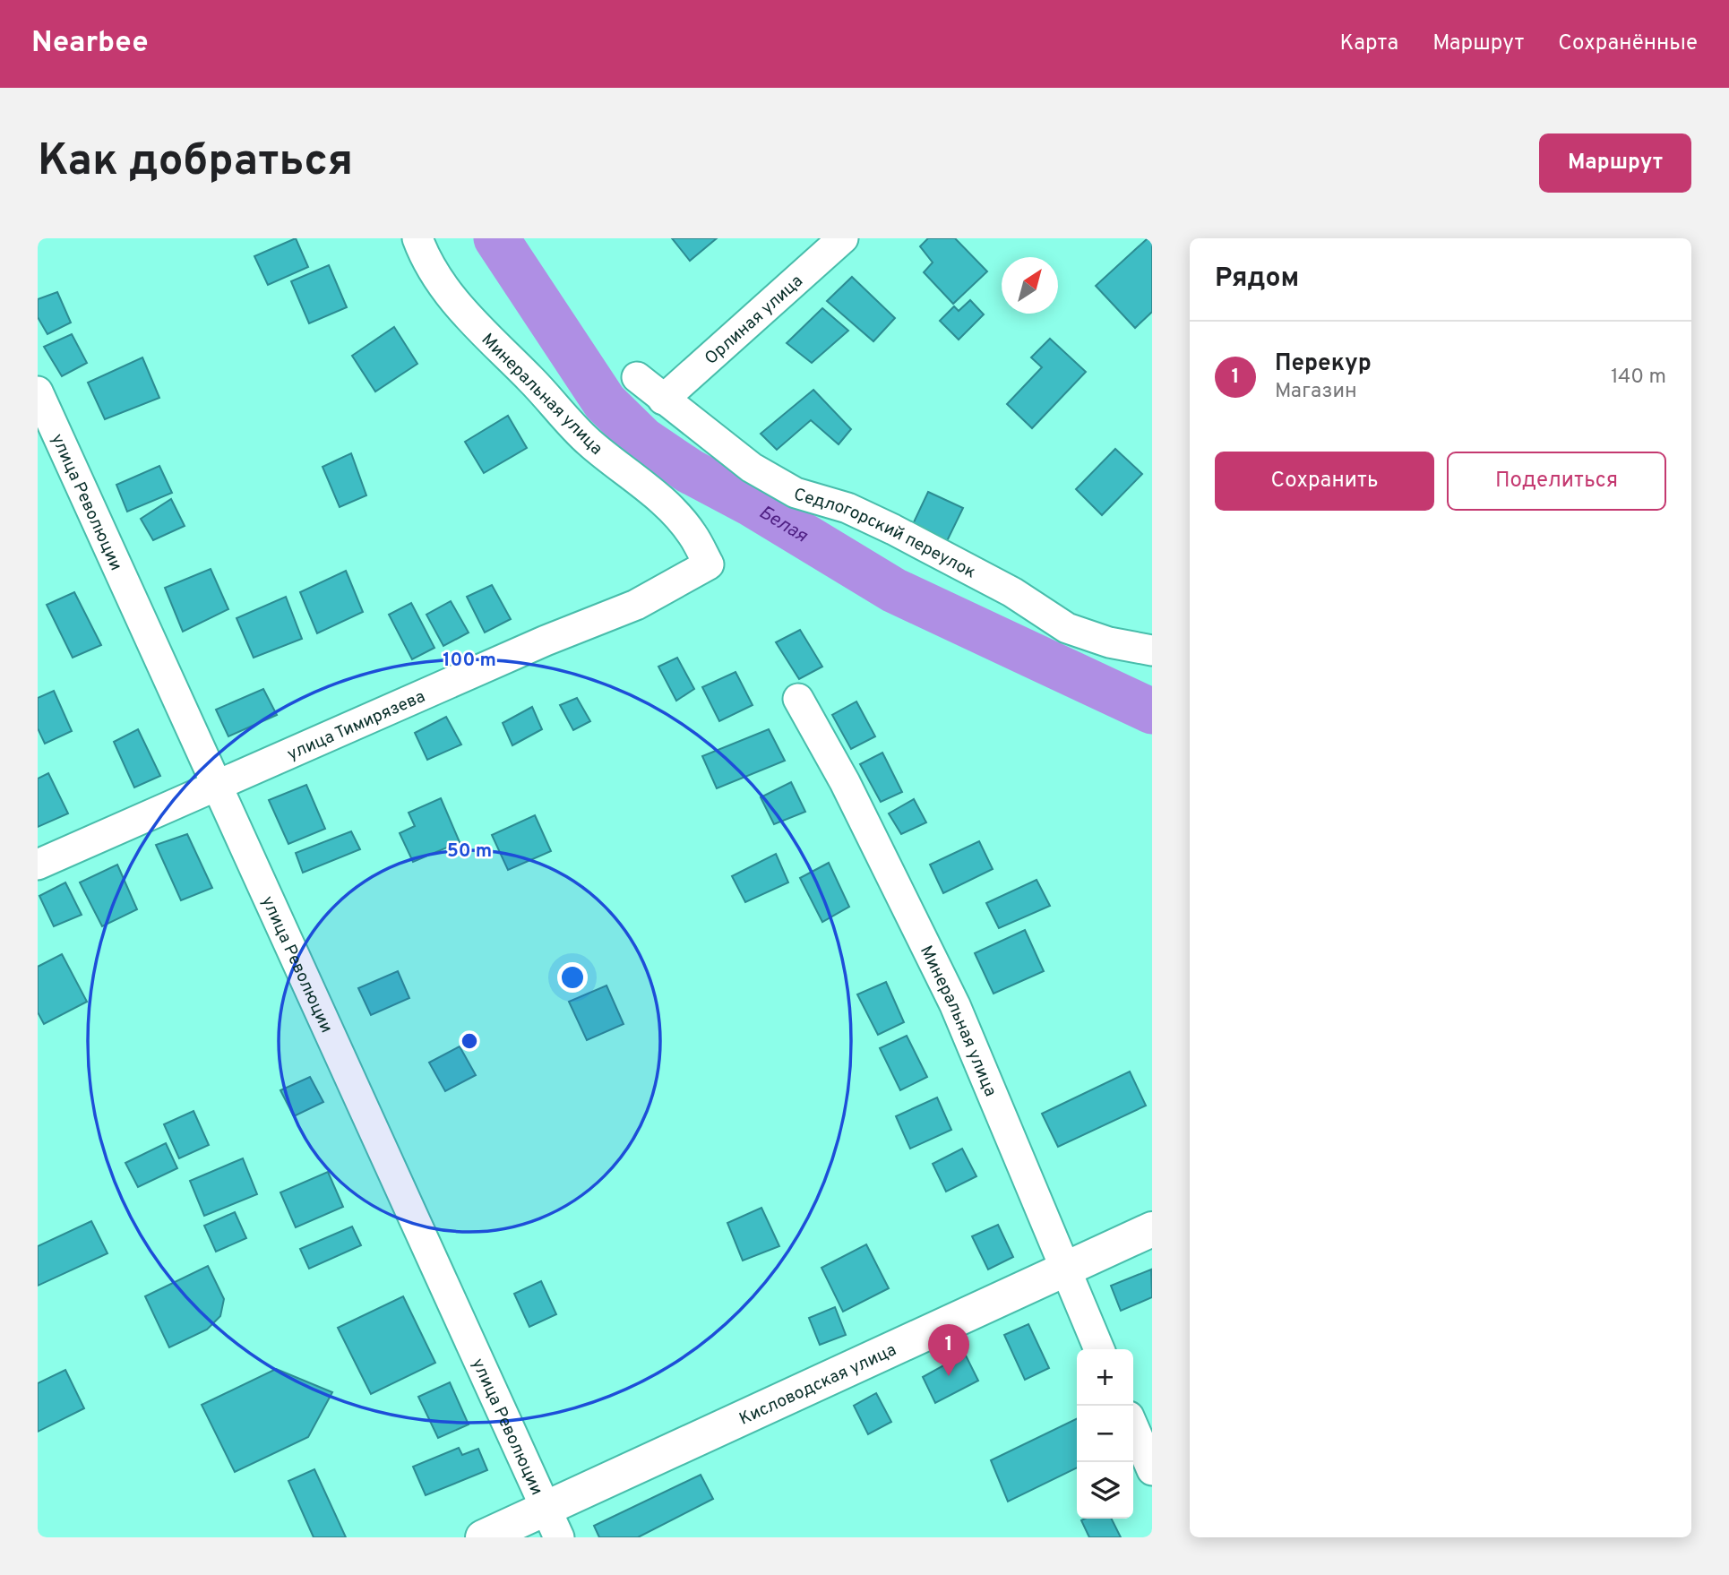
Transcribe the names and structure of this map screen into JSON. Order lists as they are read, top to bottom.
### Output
{
  "streets": {
    "main road": ["Кисловодская улица"],
    "street": [
      "Орлиная улица",
      "Минеральная улица",
      "улица Революции",
      "Седлогорский переулок",
      "улица Тимирязева"
    ]
  },
  "crossings": [
    ["Орлиная улица", "Седлогорский переулок"],
    ["Минеральная улица", "улица Тимирязева"],
    ["Минеральная улица", "Кисловодская улица"],
    ["улица Революции", "улица Тимирязева"],
    ["улица Революции", "Кисловодская улица"]
  ],
  "water": ["Белая"],
  "north": "top right",
  "page": {
    "header": "Nearbee",
    "nav": ["Карта", "Маршрут", "Сохранённые"],
    "buttons": [
      "Маршрут",
      ["Сохранить", "Поделиться"]
    ],
    "title": "Как добраться",
    "heading": "Рядом",
    "list": [
      {
        "mark": "1",
        "name": "Перекур",
        "note": "Магазин",
        "value": "140 m"
      }
    ],
    "pins": "1",
    "map_buttons": ["+", "−"]
  },
  "rings": ["100 m", "50 m"]
}
